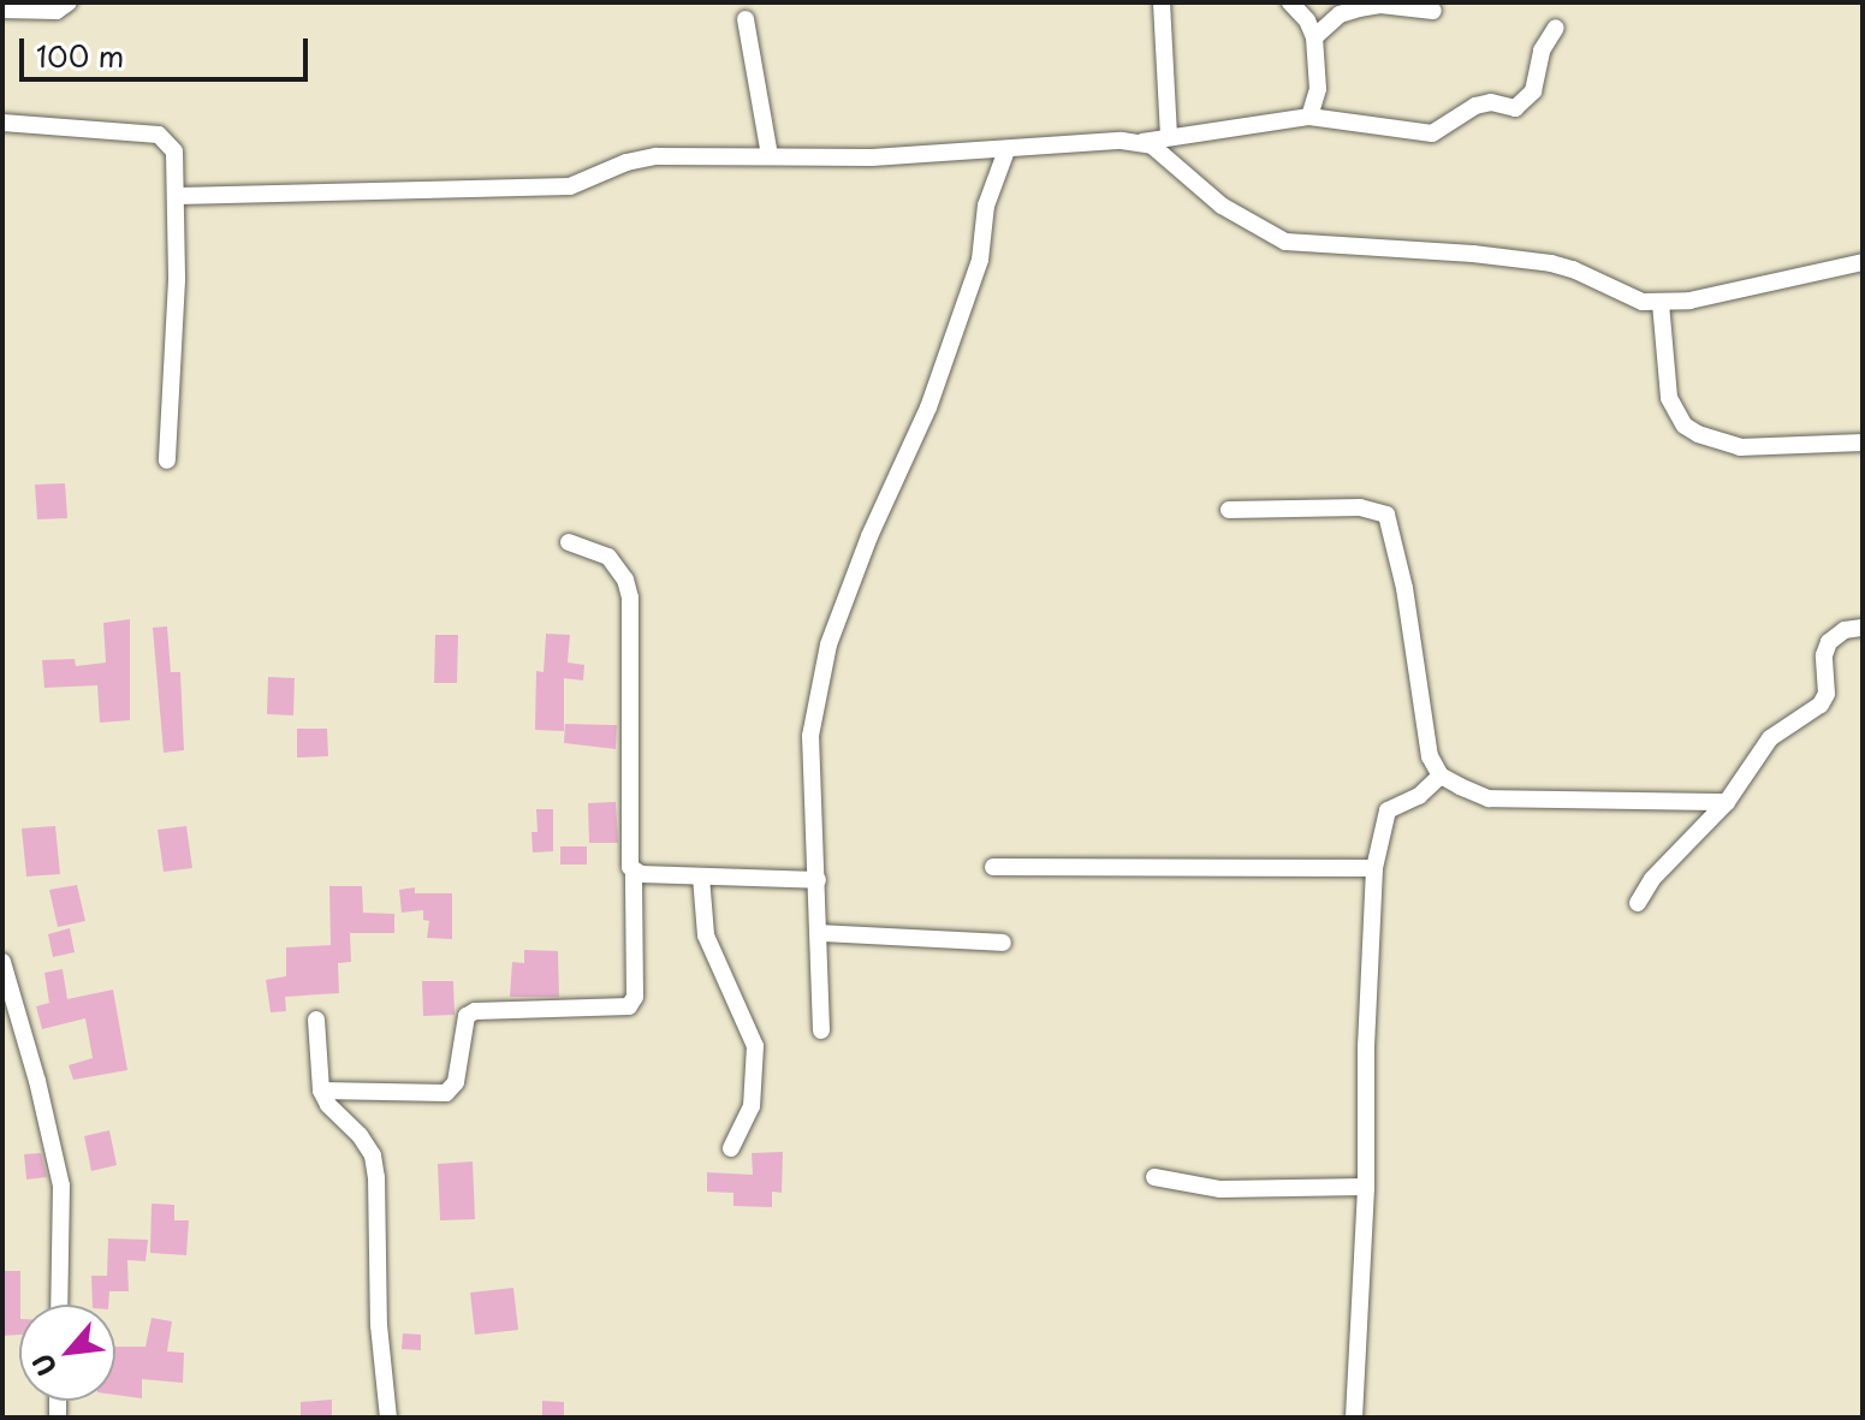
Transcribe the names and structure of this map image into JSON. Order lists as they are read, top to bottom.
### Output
{
  "scale_bar": "100 m",
  "north": "bottom left"
}
